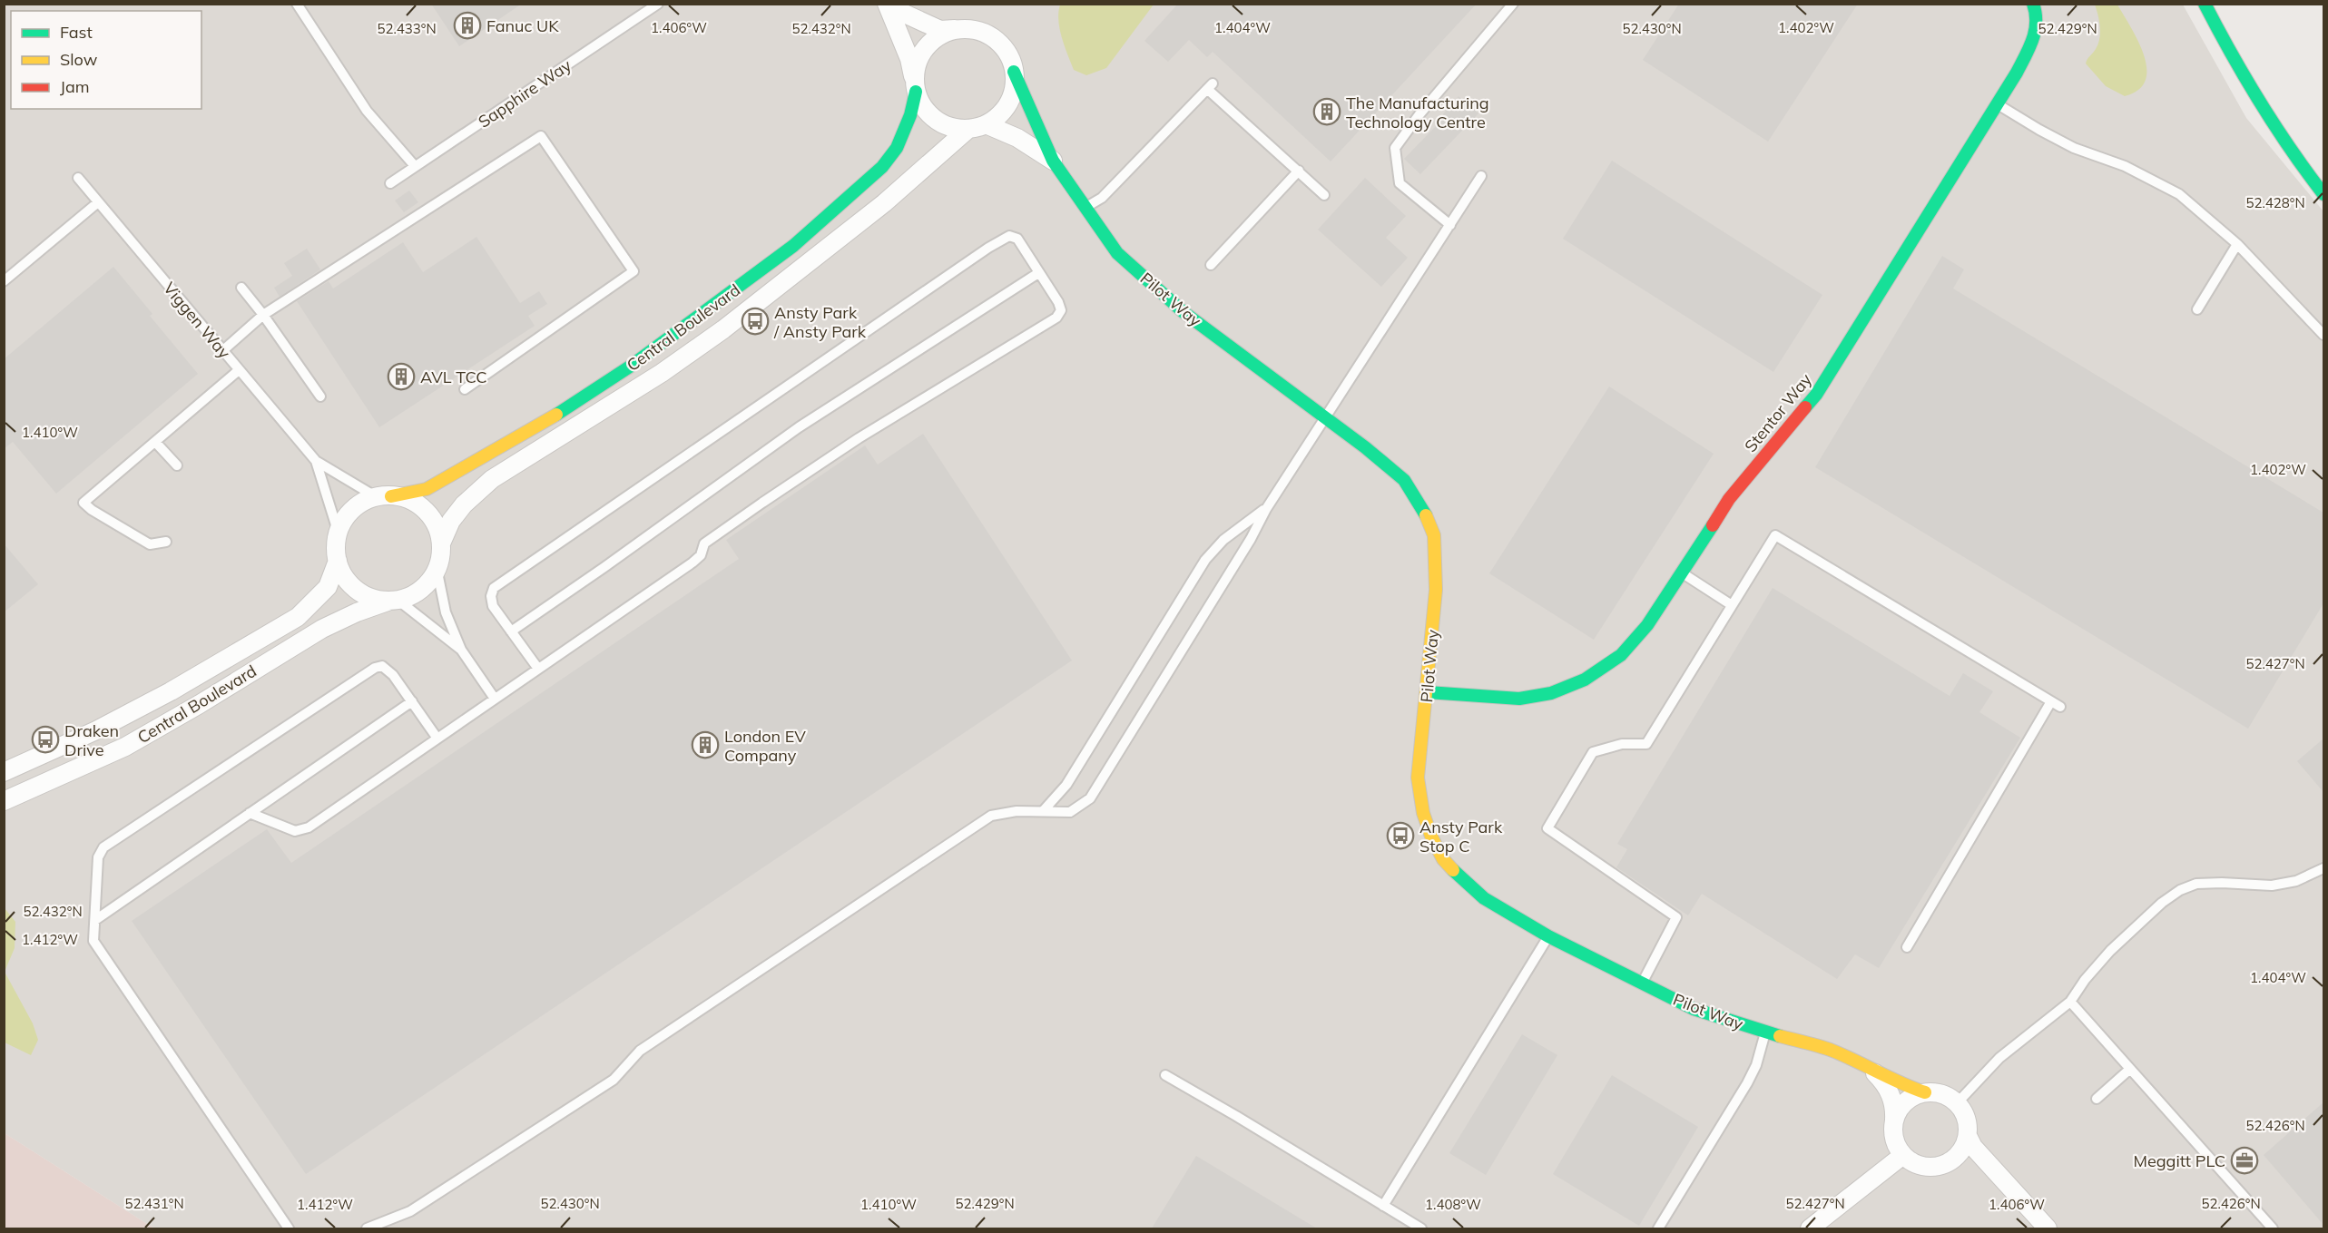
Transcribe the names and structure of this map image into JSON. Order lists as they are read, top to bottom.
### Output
{
  "streets": {
    "street": ["Pilot Way", "Central Boulevard", "Stentor Way"],
    "lane": ["Sapphire Way", "Viggen Way"]
  },
  "crossings": [
    ["Pilot Way", "Central Boulevard"],
    ["Pilot Way", "Stentor Way"],
    ["Viggen Way", "Central Boulevard"]
  ],
  "places": {
    "building": [
      "Fanuc UK",
      "The Manufacturing Technology Centre",
      "AVL TCC",
      "London EV Company"
    ],
    "bus stop": ["Ansty Park / Ansty Park", "Draken Drive", "Ansty Park Stop C"],
    "office": ["Meggitt PLC"]
  },
  "legend": ["Fast", "Slow", "Jam"],
  "coordinates": [
    "1.406°W",
    "1.404°W",
    "1.402°W",
    "52.433°N",
    "52.432°N",
    "52.430°N",
    "52.429°N",
    "52.428°N",
    "1.410°W",
    "52.427°N",
    "1.412°W",
    "52.426°N",
    "52.431°N",
    "1.408°W"
  ]
}
